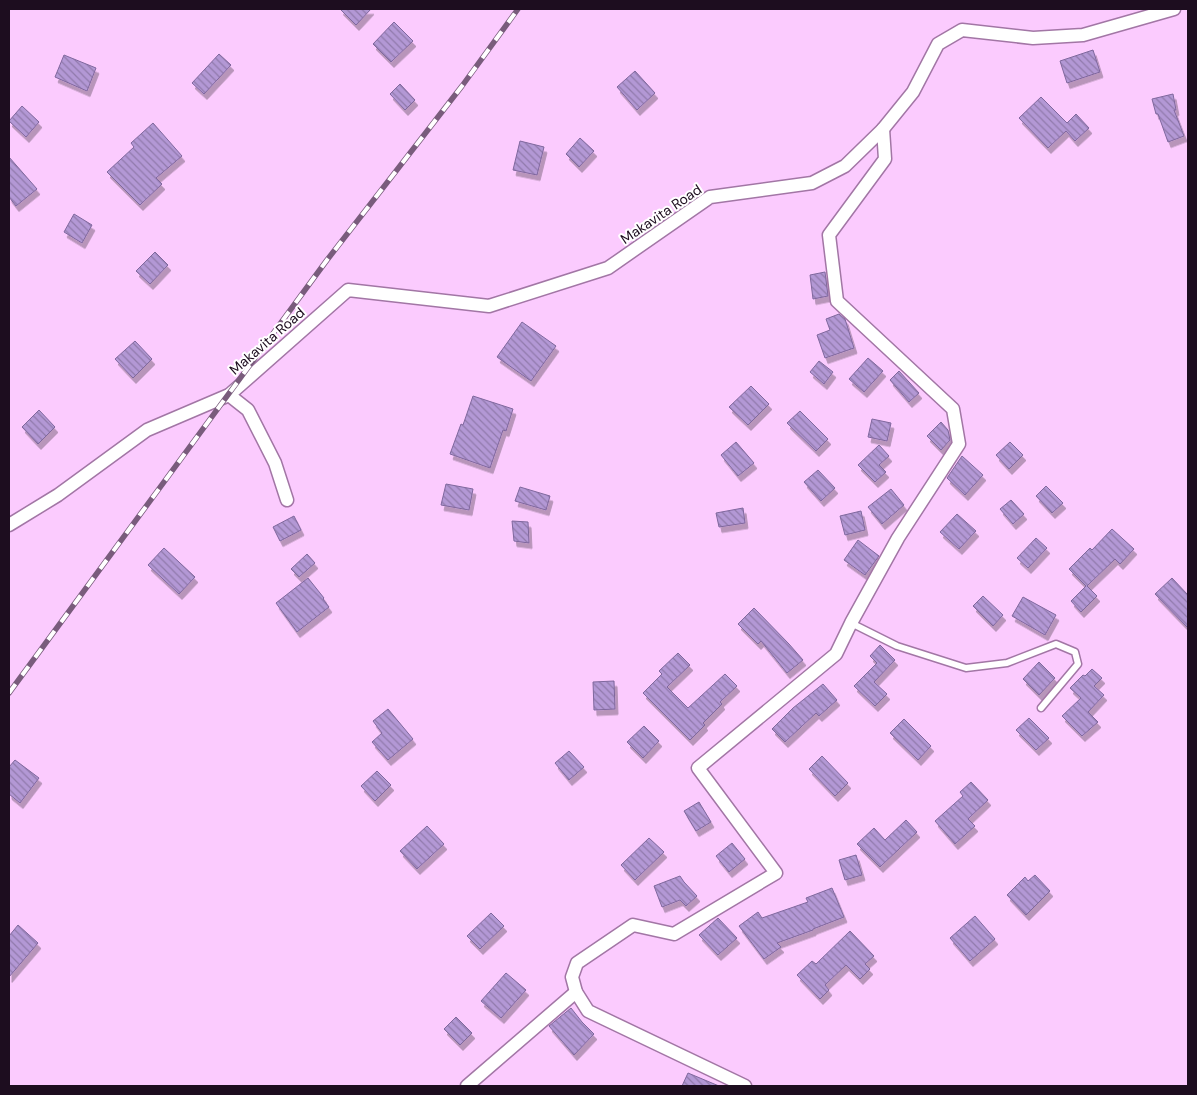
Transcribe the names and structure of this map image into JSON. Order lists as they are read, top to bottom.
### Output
{
  "streets": {
    "street": ["Makavita Road"]
  }
}
